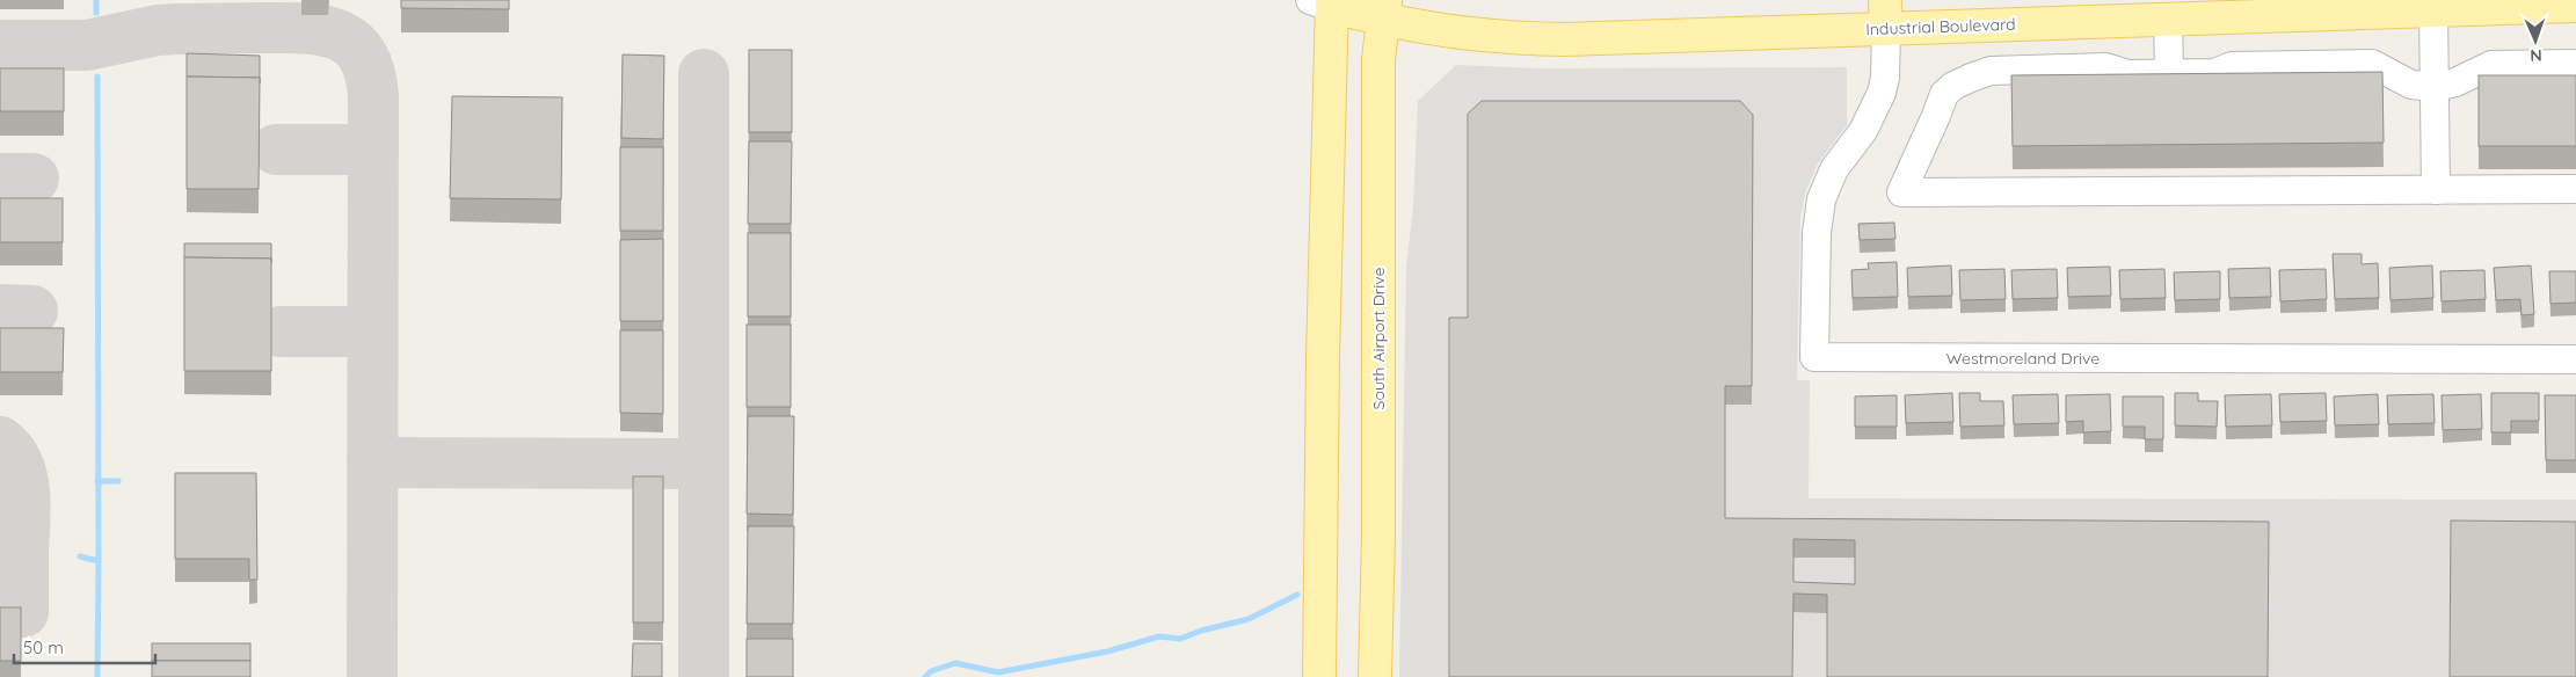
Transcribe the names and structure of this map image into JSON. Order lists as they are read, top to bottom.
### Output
{
  "streets": {
    "main road": ["Industrial Boulevard", "South Airport Drive"],
    "street": ["Westmoreland Drive"]
  },
  "crossings": [
    ["Industrial Boulevard", "South Airport Drive"],
    ["Industrial Boulevard", "Westmoreland Drive"]
  ],
  "scale_bar": "50 m",
  "north": "bottom"
}
